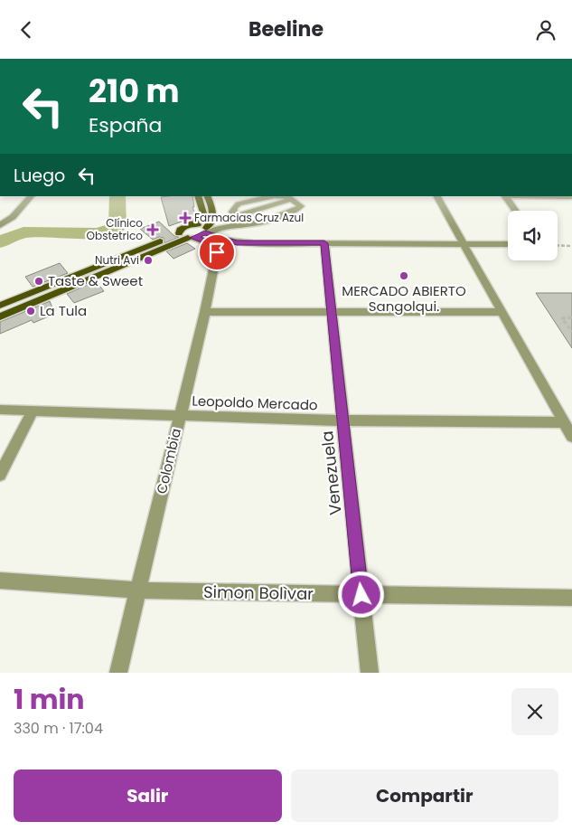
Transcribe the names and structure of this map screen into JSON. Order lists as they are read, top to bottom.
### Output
{
  "streets": {
    "street": [
      "Leopoldo Mercado",
      "Colombia",
      "Venezuela",
      "Simon Bolìvar"
    ]
  },
  "crossings": [
    ["Leopoldo Mercado", "Colombia"],
    ["Leopoldo Mercado", "Venezuela"],
    ["Colombia", "Simon Bolìvar"],
    ["Venezuela", "Simon Bolìvar"]
  ],
  "places": {
    "health": ["Farmacias Cruz Azul", "Clínico Obstetrico"],
    "other": [
      "Nutri Avi",
      "MERCADO ABIERTO Sangolqui.",
      "Taste & Sweet",
      "La Tula"
    ]
  },
  "page": {
    "header": "Beeline",
    "turn": ["210 m", "España"],
    "then": "Luego",
    "heading": ["1 min", "330 m · 17:04"],
    "buttons": ["Salir", "Compartir"]
  }
}
